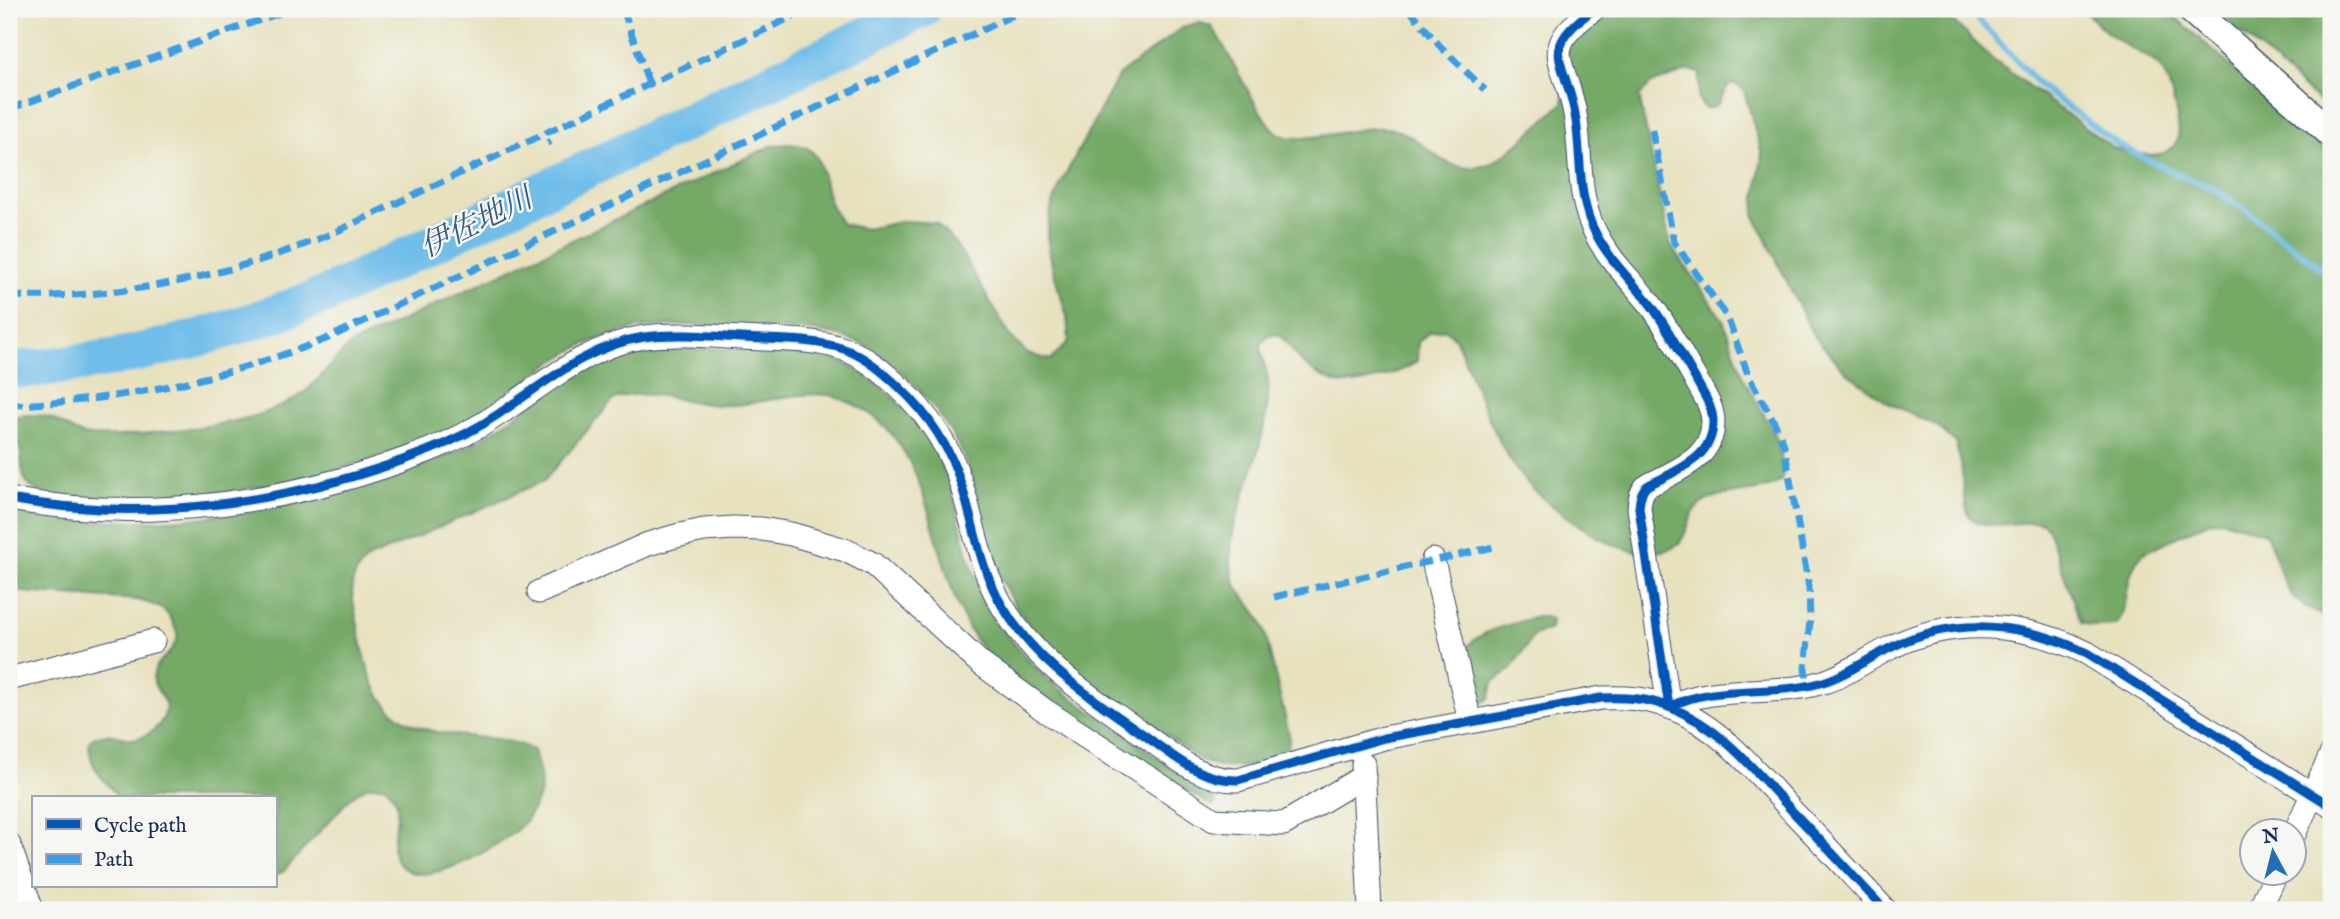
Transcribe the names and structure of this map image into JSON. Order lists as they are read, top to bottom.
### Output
{
  "water": ["伊佐地川"],
  "legend": ["Cycle path", "Path"],
  "north": "top"
}
